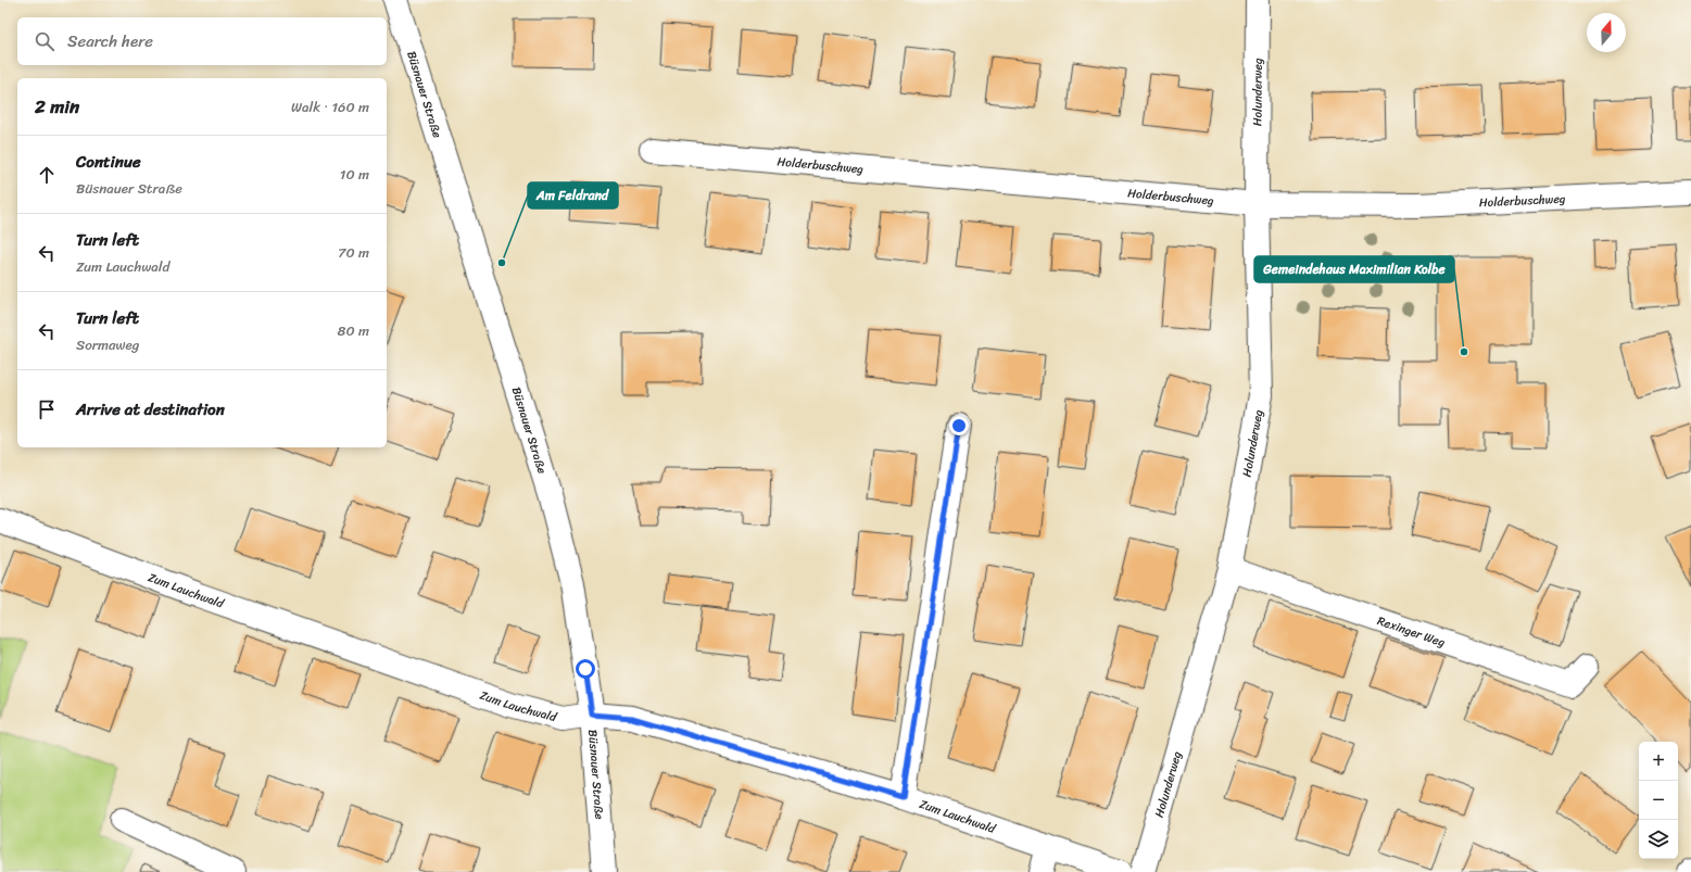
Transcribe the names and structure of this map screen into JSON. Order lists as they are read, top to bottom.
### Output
{
  "streets": {
    "street": [
      "Holunderweg",
      "Büsnauer Straße",
      "Holderbuschweg",
      "Zum Lauchwald",
      "Rexinger Weg"
    ]
  },
  "crossings": [
    ["Holunderweg", "Holderbuschweg"],
    ["Holunderweg", "Rexinger Weg"],
    ["Büsnauer Straße", "Zum Lauchwald"]
  ],
  "places": ["Am Feldrand", "Gemeindehaus Maximilian Kolbe"],
  "north": "top",
  "page": {
    "search": "Search here",
    "heading": ["2 min", "Walk · 160 m"],
    "list": [
      ["Continue", "Büsnauer Straße", "10 m"],
      ["Turn left", "Zum Lauchwald", "70 m"],
      ["Turn left", "Sormaweg", "80 m"],
      "Arrive at destination"
    ],
    "map_buttons": ["+", "−"]
  }
}
